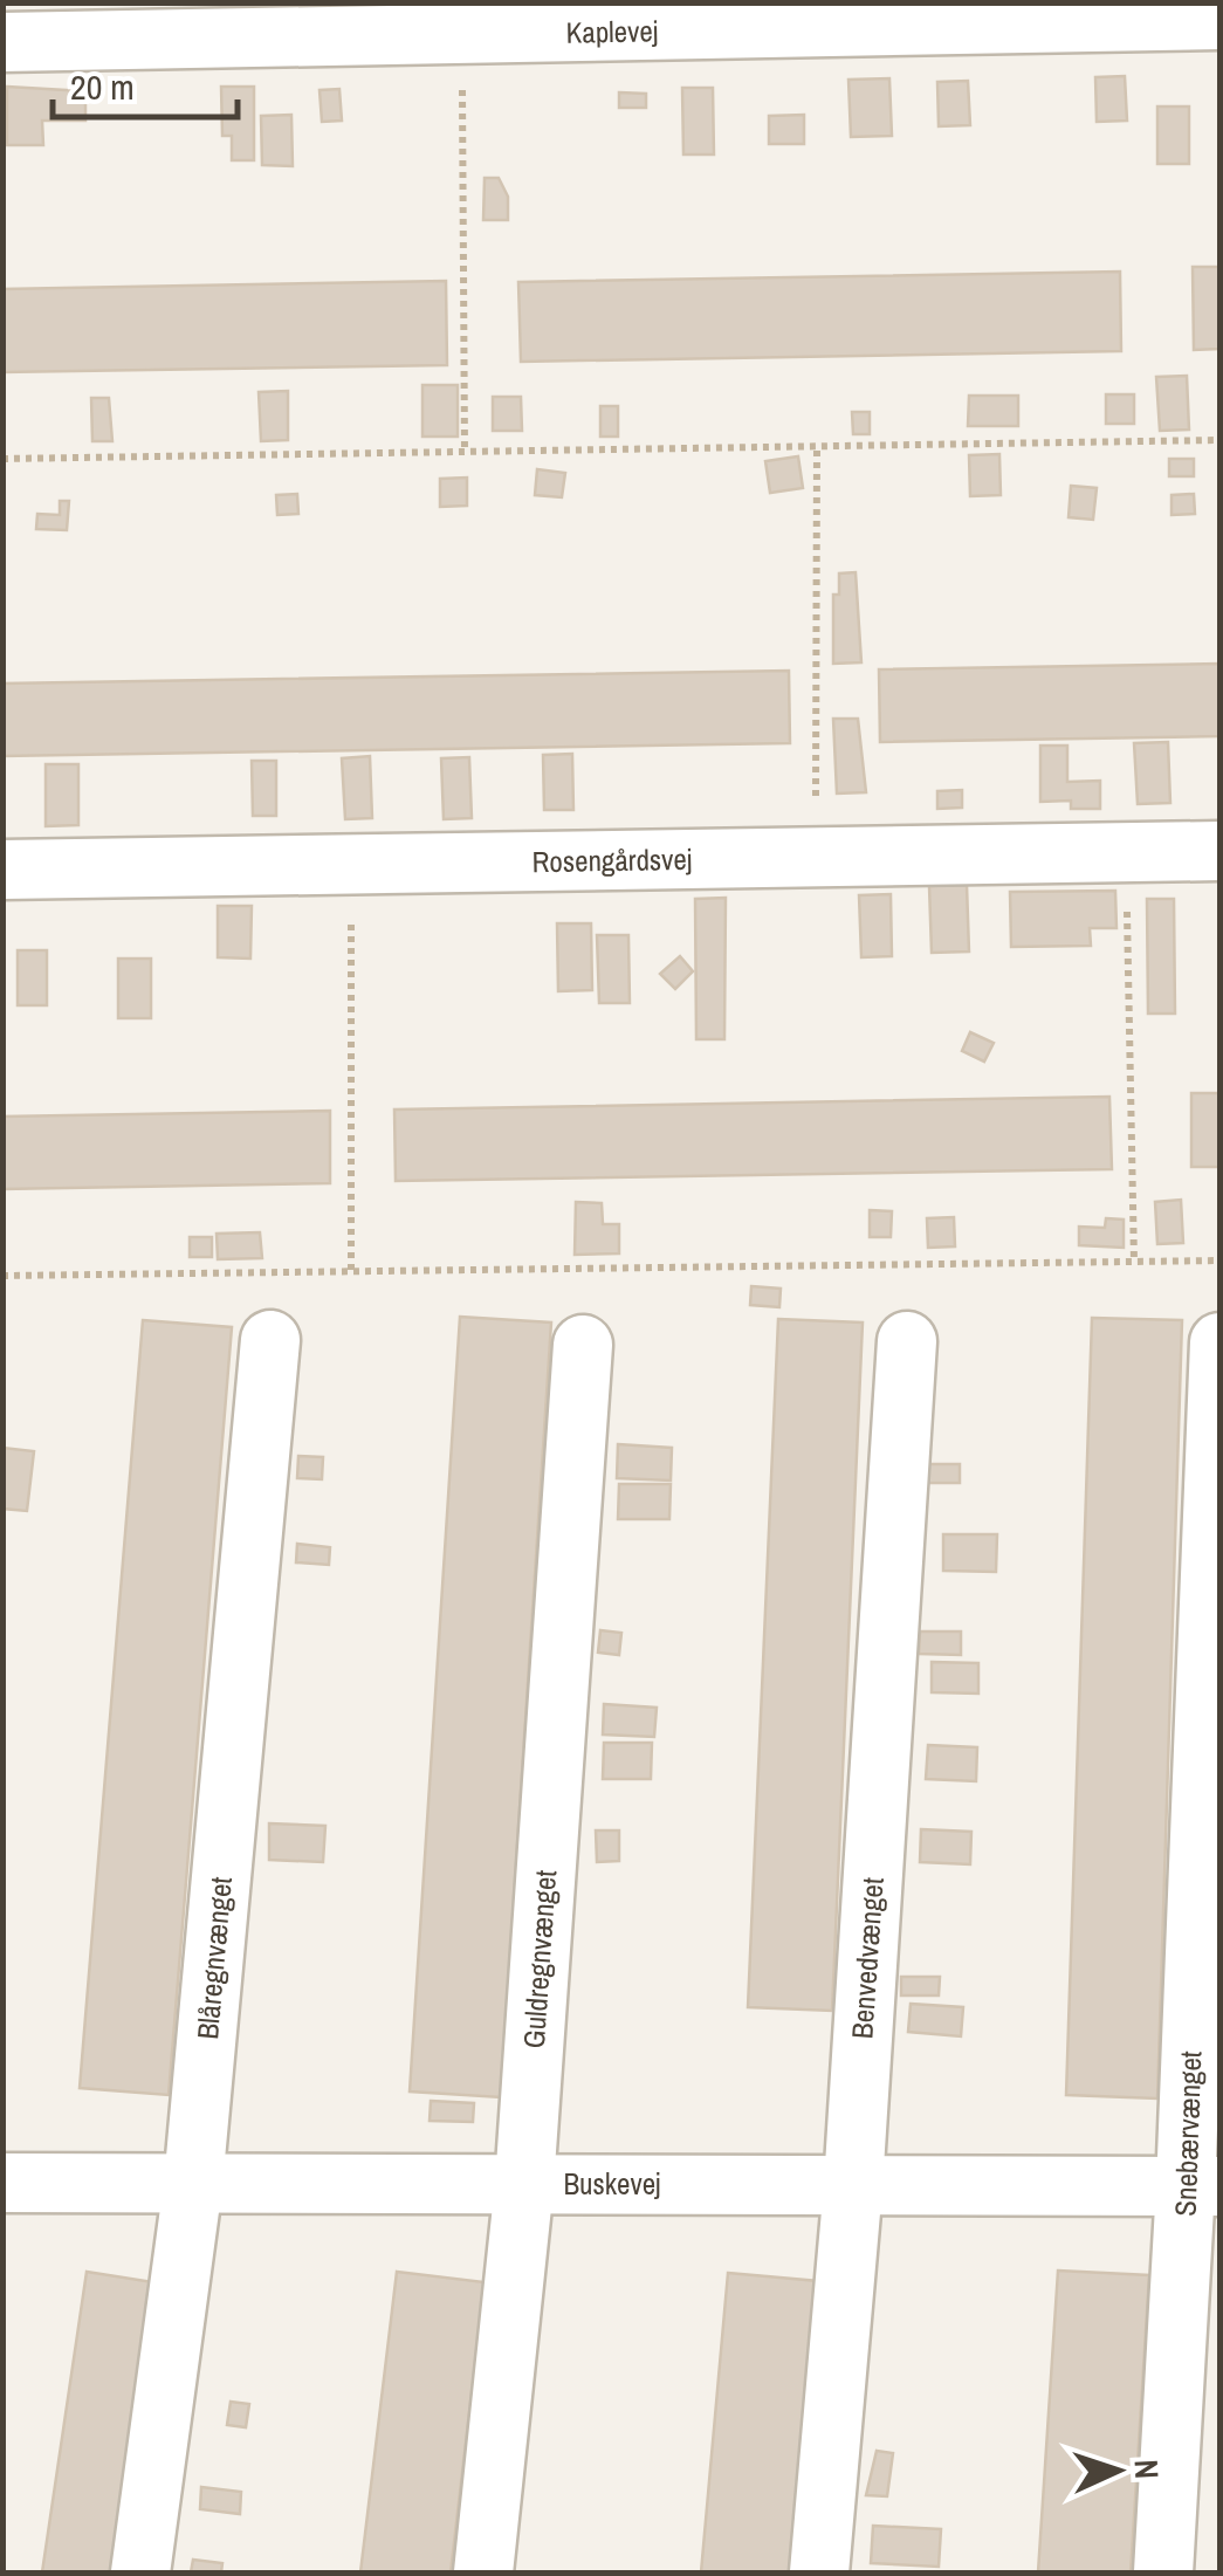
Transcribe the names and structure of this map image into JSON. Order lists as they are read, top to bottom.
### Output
{
  "streets": {
    "street": [
      "Kaplevej",
      "Rosengårdsvej",
      "Blåregnvænget",
      "Benvedvænget",
      "Guldregnvænget",
      "Snebærvænget",
      "Buskevej"
    ]
  },
  "crossings": [
    ["Blåregnvænget", "Buskevej"],
    ["Benvedvænget", "Buskevej"],
    ["Guldregnvænget", "Buskevej"],
    ["Snebærvænget", "Buskevej"]
  ],
  "scale_bar": "20 m",
  "north": "right"
}
